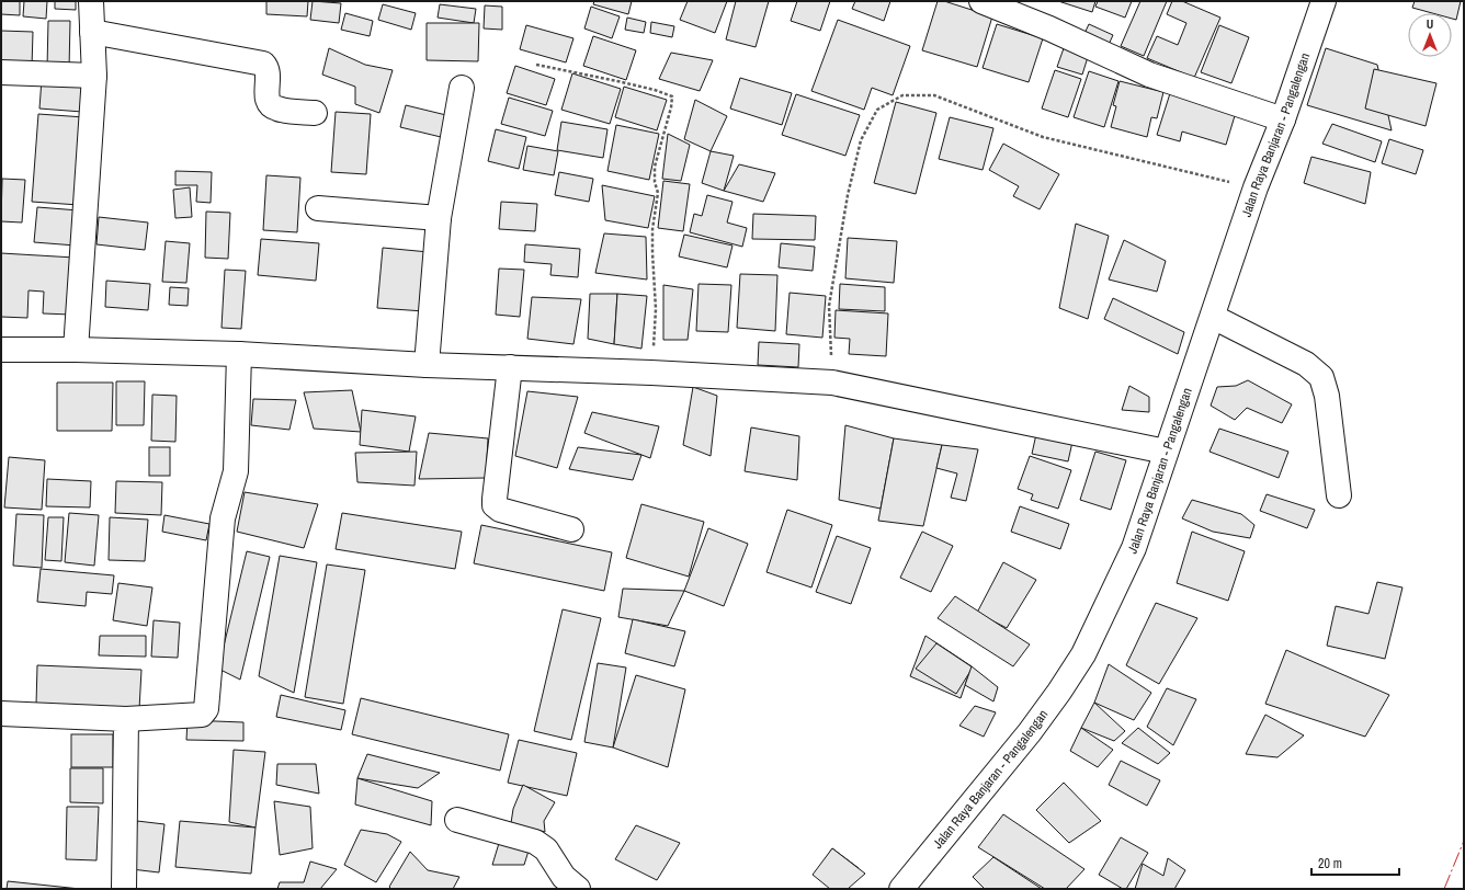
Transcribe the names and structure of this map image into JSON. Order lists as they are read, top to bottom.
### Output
{
  "streets": {
    "street": ["Jalan Raya Banjaran - Pangalengan"]
  },
  "scale_bar": "20 m",
  "north": "top"
}
